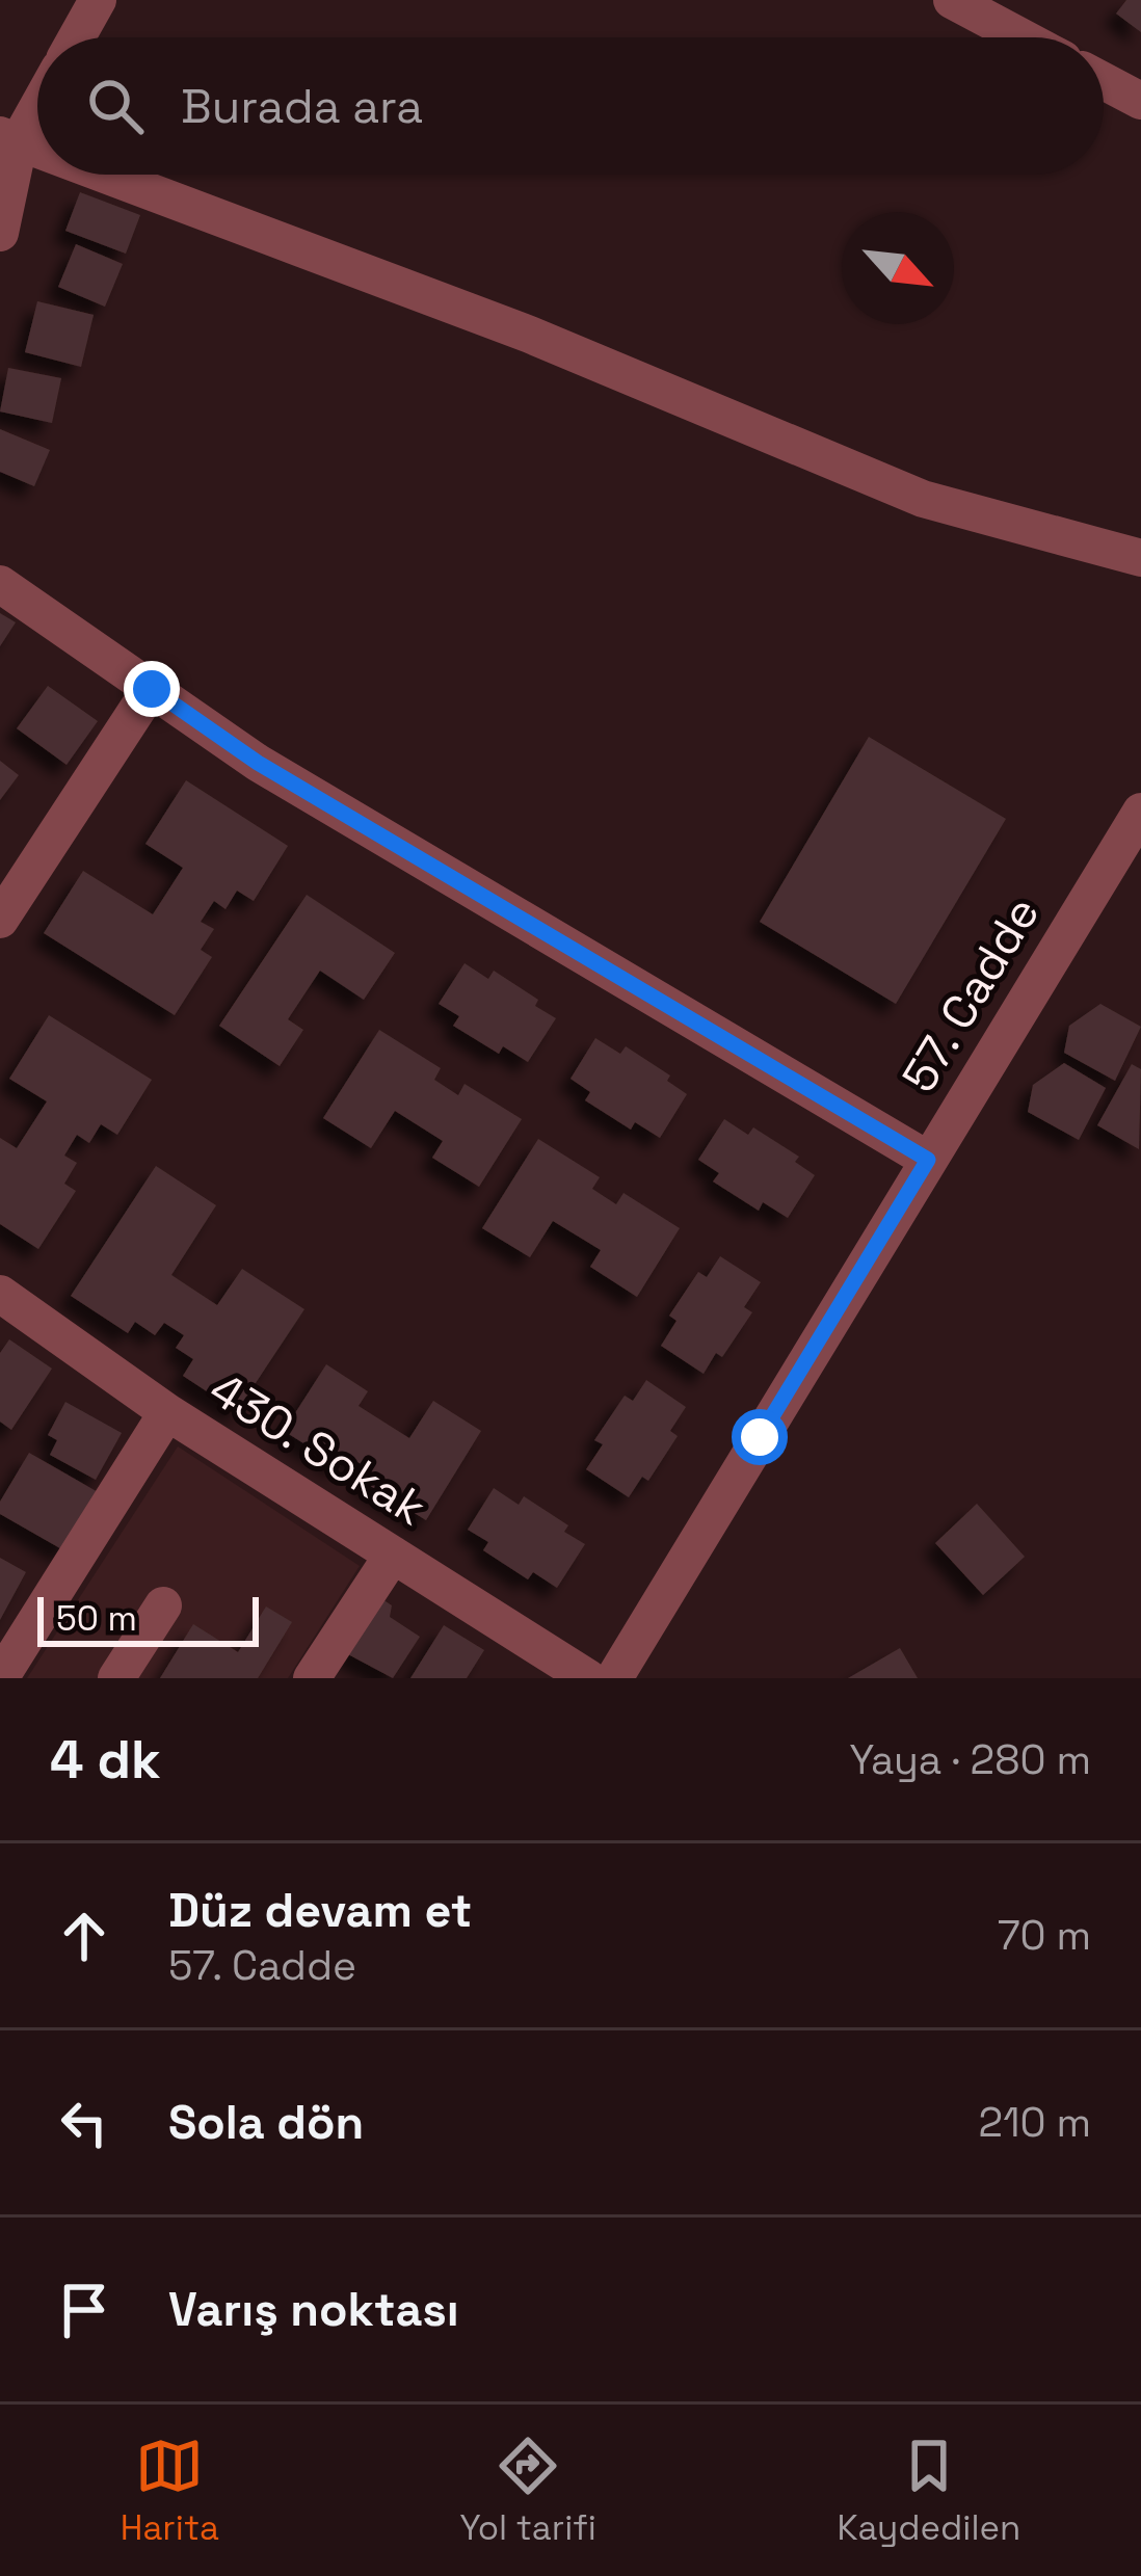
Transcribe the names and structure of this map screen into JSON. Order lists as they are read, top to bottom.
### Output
{
  "streets": {
    "street": ["57. Cadde", "430. Sokak"]
  },
  "scale_bar": "50 m",
  "north": "bottom right",
  "page": {
    "search": "Burada ara",
    "scale": "50 m",
    "heading": ["4 dk", "Yaya · 280 m"],
    "list": [
      ["Düz devam et", "57. Cadde", "70 m"],
      ["Sola dön", "210 m"],
      "Varış noktası"
    ],
    "nav": ["Harita", "Yol tarifi", "Kaydedilen"]
  }
}
